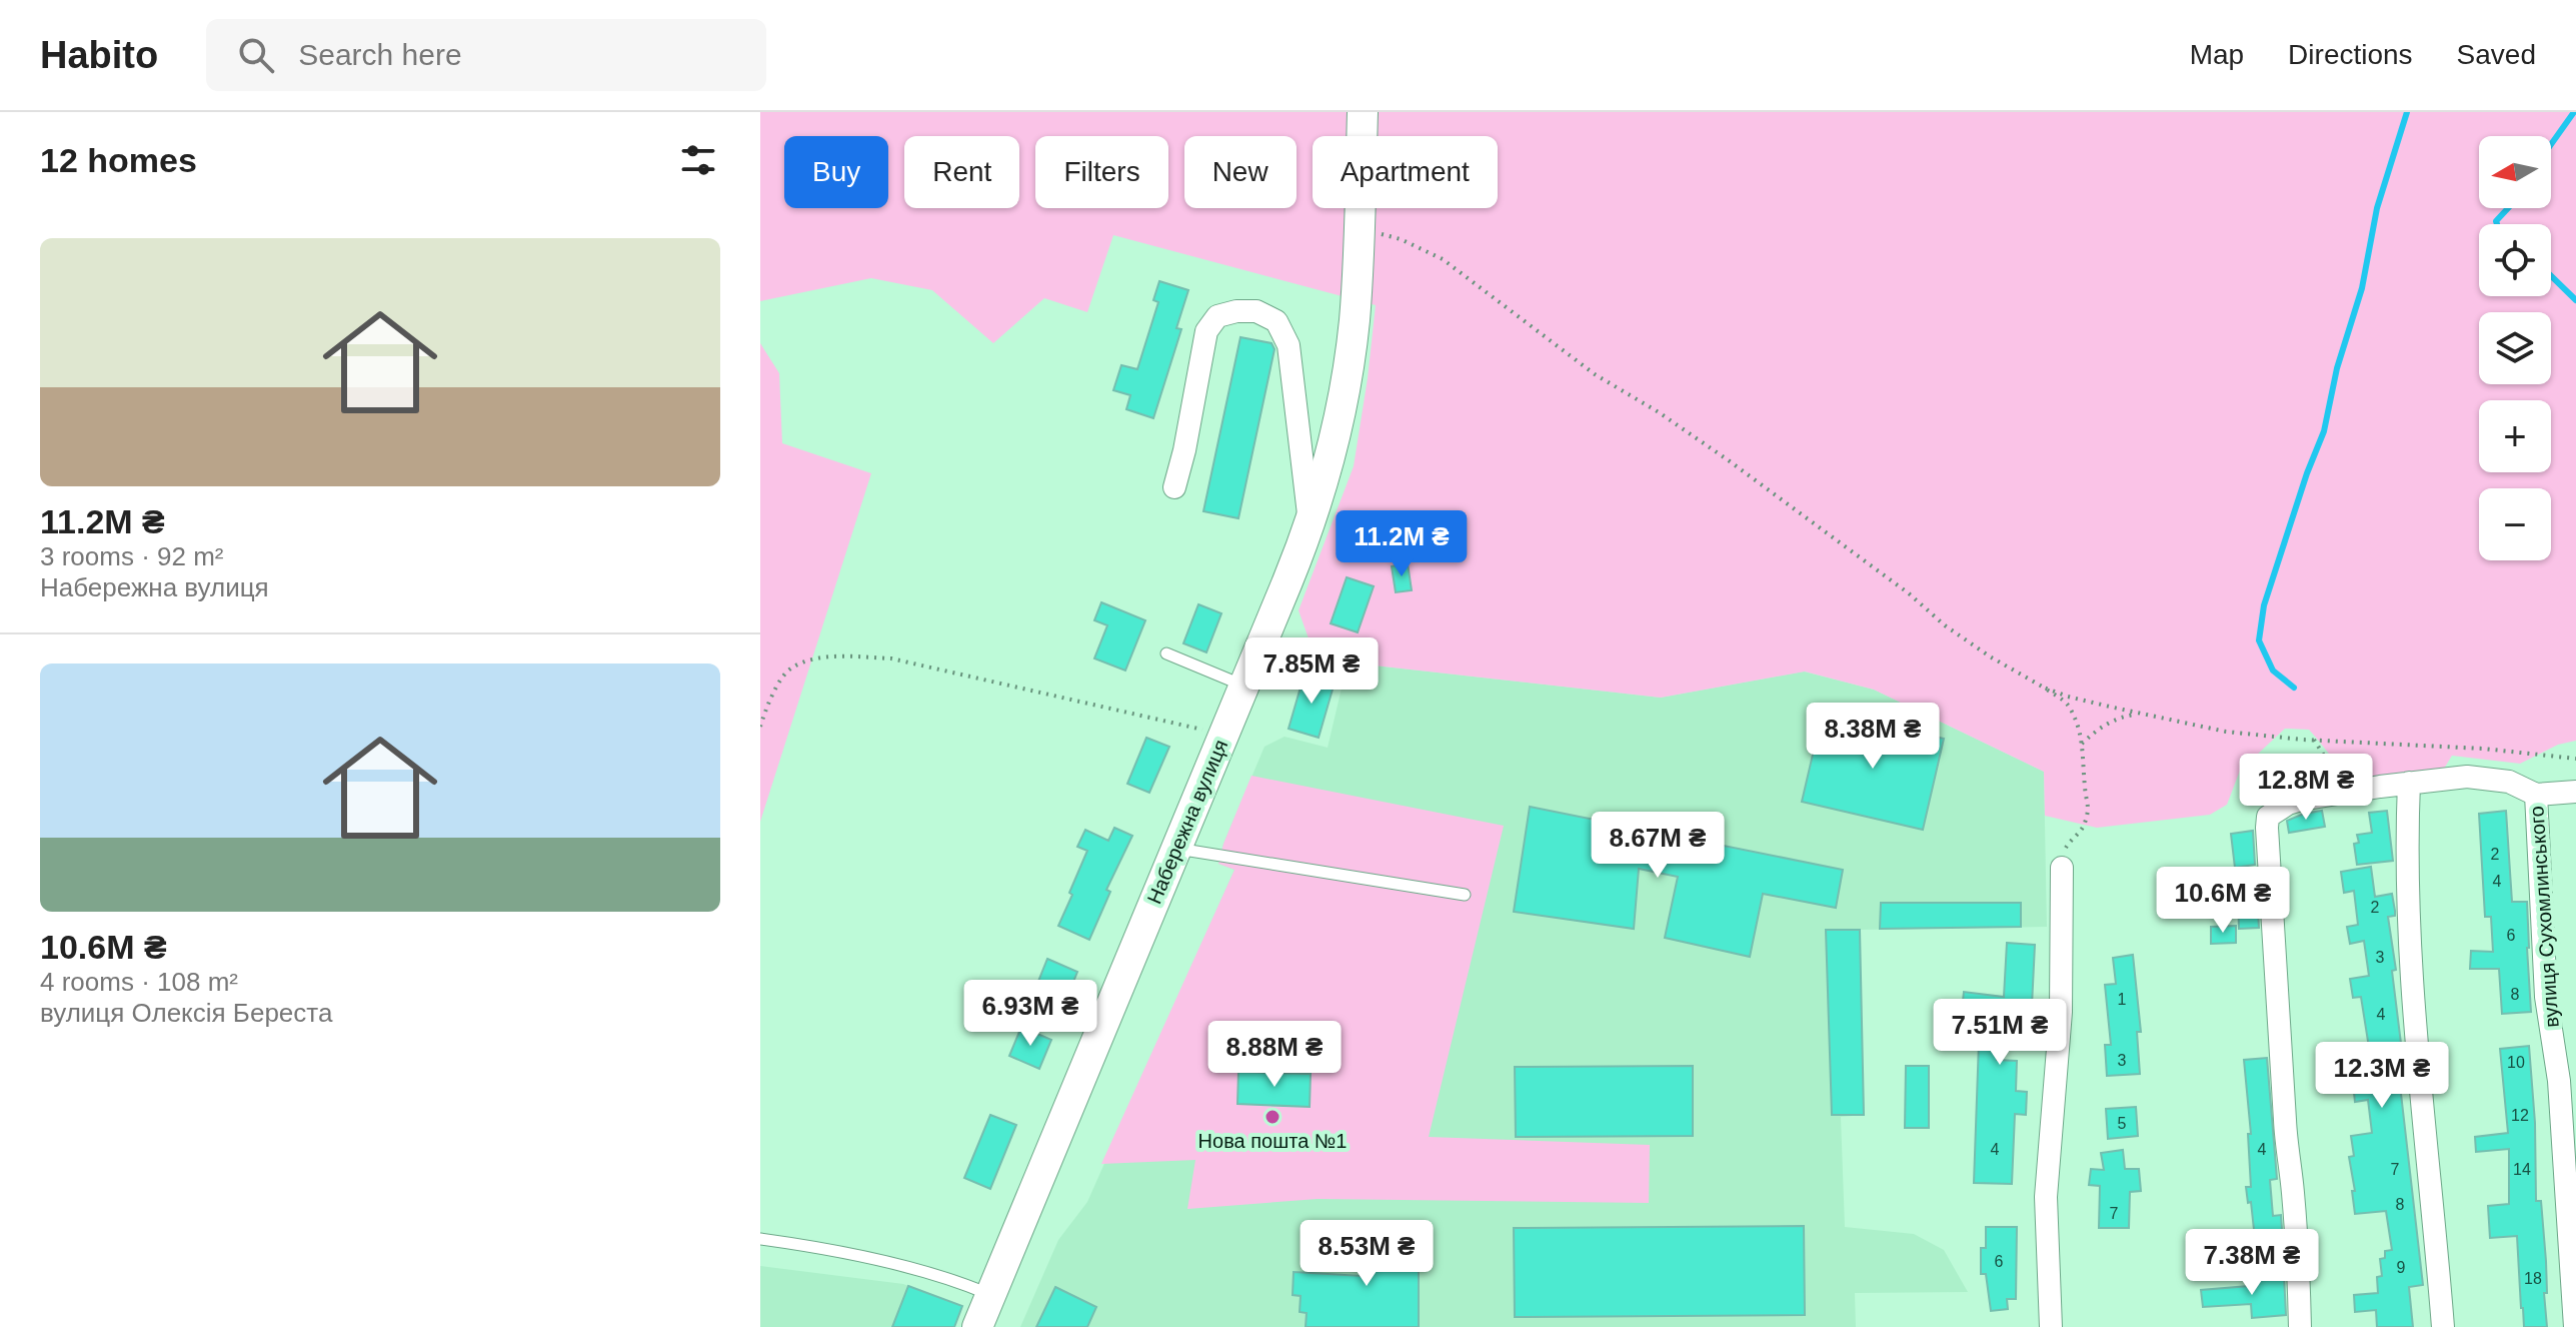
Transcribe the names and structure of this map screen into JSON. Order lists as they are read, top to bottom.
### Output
{
  "streets": {
    "main road": ["Набережна вулиця"],
    "street": ["вулиця Сухомлинського"]
  },
  "places": ["Нова пошта №1"],
  "house_numbers": [
    "2",
    "4",
    "2",
    "6",
    "3",
    "8",
    "1",
    "4",
    "3",
    "10",
    "12",
    "5",
    "4",
    "4",
    "7",
    "14",
    "8",
    "7",
    "6",
    "9",
    "18"
  ],
  "north": "left",
  "page": {
    "header": "Habito",
    "search": "Search here",
    "nav": ["Map", "Directions", "Saved"],
    "heading": "12 homes",
    "map_buttons": ["+", "−"],
    "chip": [
      "Buy",
      "Rent",
      "Filters",
      "New",
      "Apartment"
    ],
    "list": [
      {
        "name": "11.2M ₴",
        "note": "3 rooms · 92 m² · Набережна вулиця"
      },
      {
        "name": "10.6M ₴",
        "note": "4 rooms · 108 m² · вулиця Олексія Береста"
      }
    ],
    "price": [
      "11.2M ₴",
      "7.85M ₴",
      "8.38M ₴",
      "12.8M ₴",
      "8.67M ₴",
      "10.6M ₴",
      "6.93M ₴",
      "7.51M ₴",
      "8.88M ₴",
      "12.3M ₴",
      "8.53M ₴",
      "7.38M ₴"
    ]
  }
}
